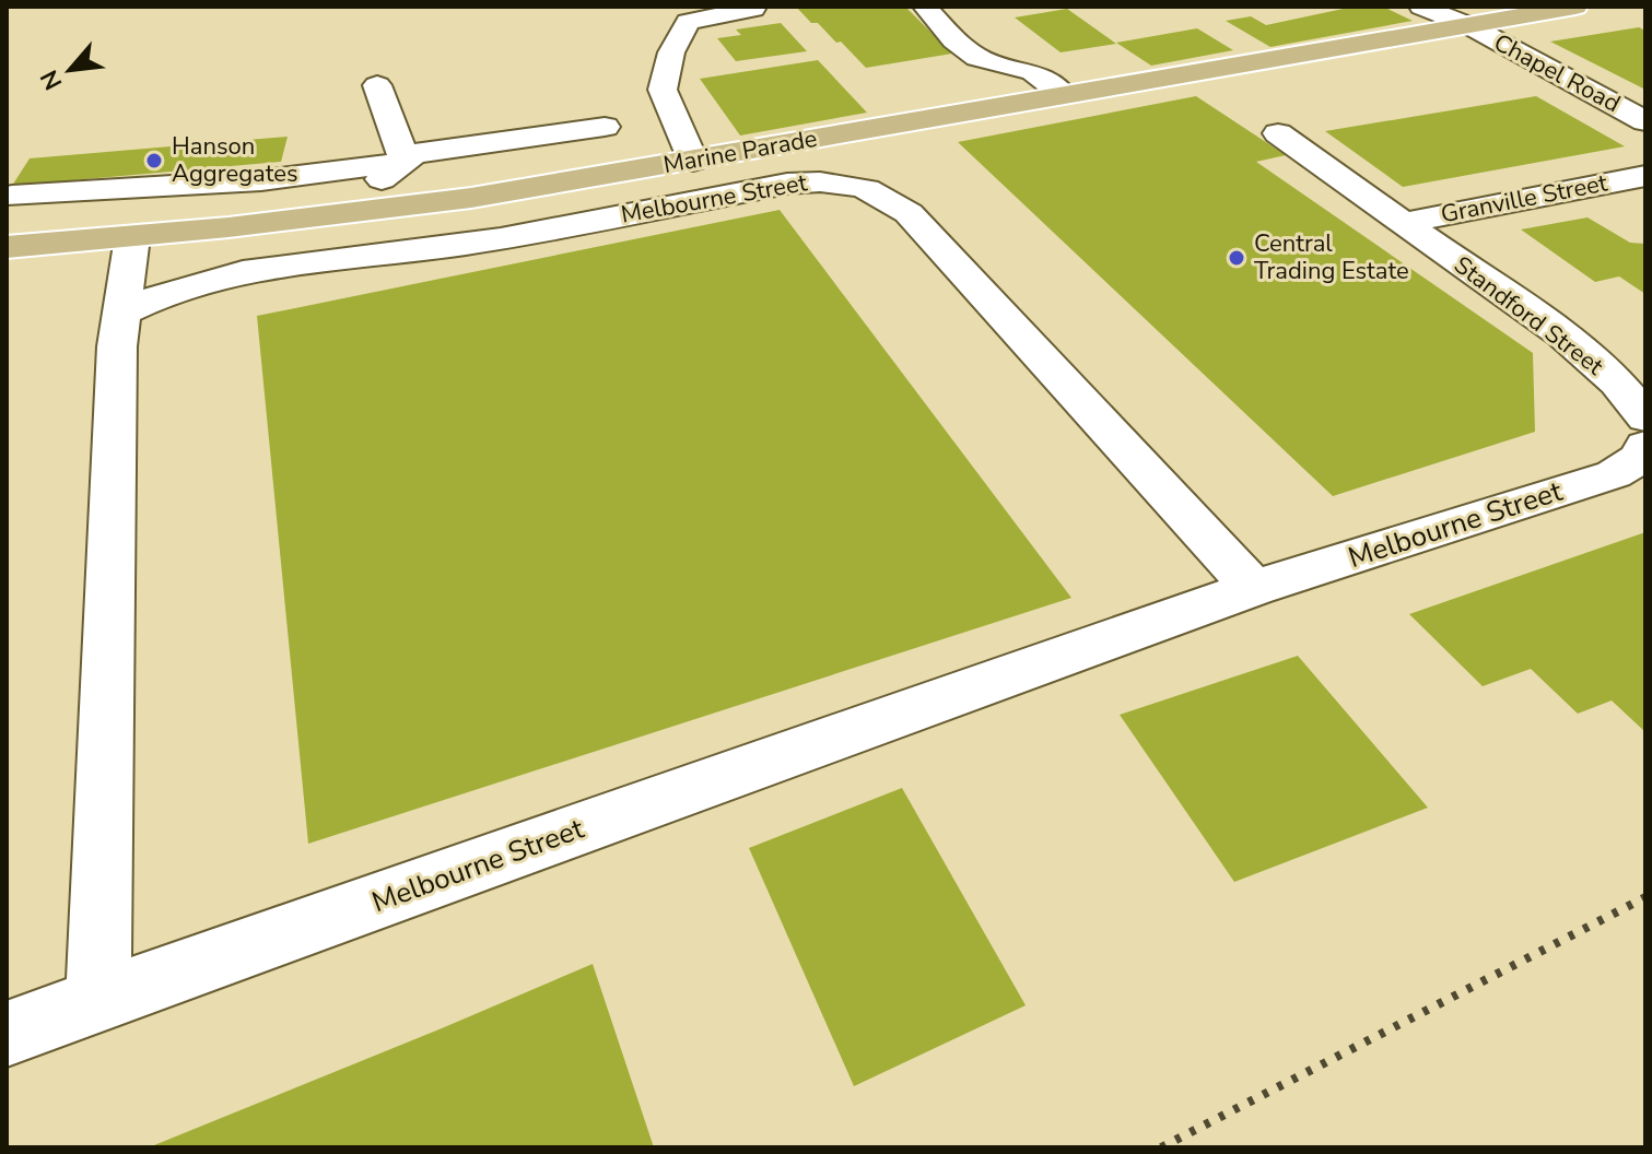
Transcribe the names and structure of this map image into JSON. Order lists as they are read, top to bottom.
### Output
{
  "streets": {
    "main road": ["Marine Parade"],
    "street": [
      "Chapel Road",
      "Melbourne Street",
      "Granville Street",
      "Standford Street"
    ]
  },
  "crossings": [
    ["Chapel Road", "Marine Parade"],
    ["Granville Street", "Standford Street"]
  ],
  "places": ["Hanson Aggregates", "Central Trading Estate"],
  "north": "bottom left"
}
